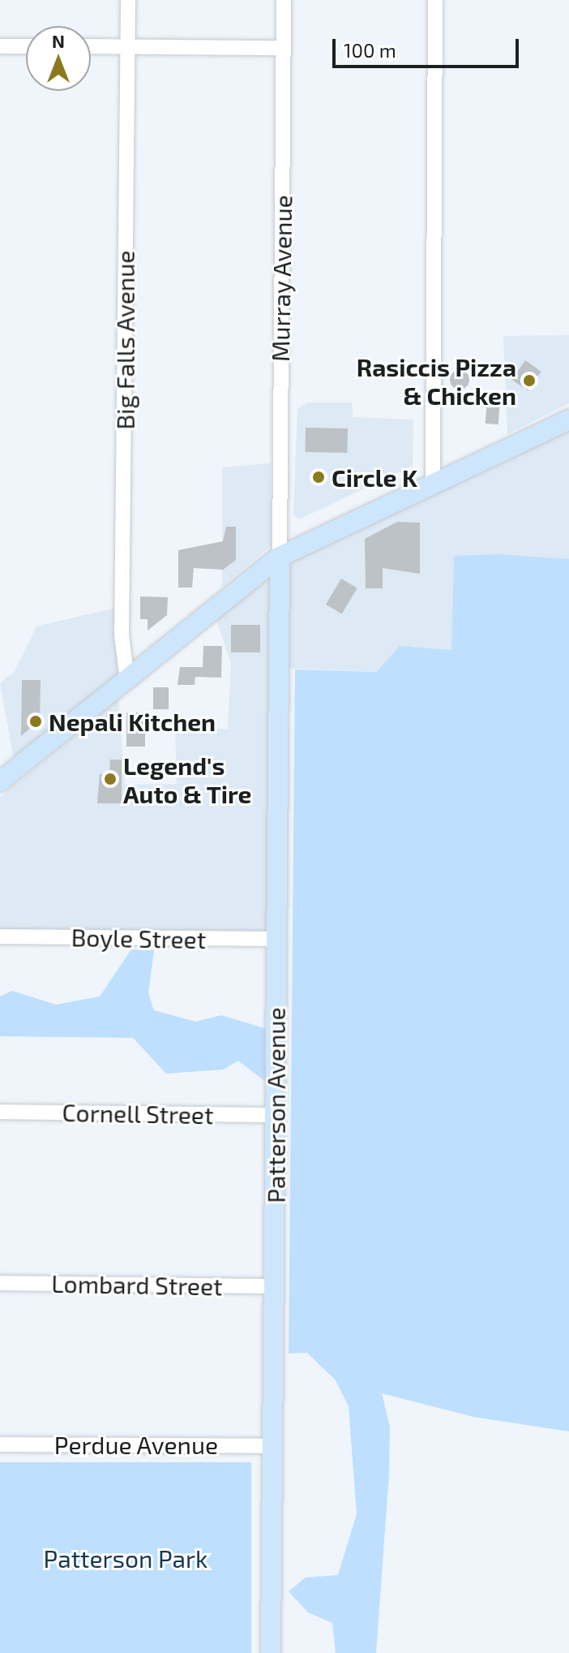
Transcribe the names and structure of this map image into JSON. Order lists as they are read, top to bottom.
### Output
{
  "streets": {
    "street": [
      "Murray Avenue",
      "Big Falls Avenue",
      "Boyle Street",
      "Patterson Avenue",
      "Cornell Street",
      "Lombard Street",
      "Perdue Avenue"
    ]
  },
  "crossings": [
    ["Murray Avenue", "Patterson Avenue"],
    ["Boyle Street", "Patterson Avenue"],
    ["Patterson Avenue", "Cornell Street"],
    ["Patterson Avenue", "Lombard Street"],
    ["Patterson Avenue", "Perdue Avenue"]
  ],
  "parks": ["Patterson Park"],
  "places": [
    "Rasiccis Pizza & Chicken",
    "Circle K",
    "Nepali Kitchen",
    "Legend's Auto & Tire"
  ],
  "scale_bar": "100 m",
  "north": "top"
}
